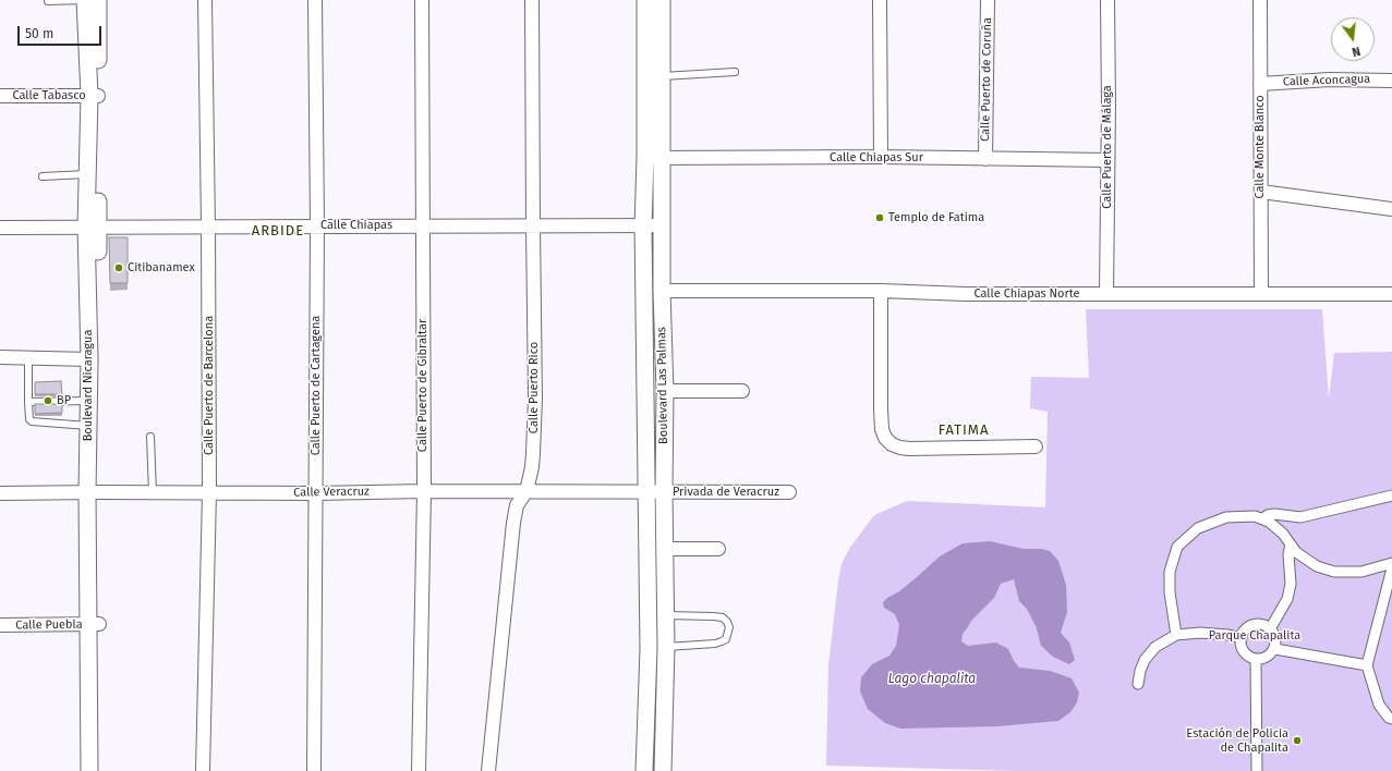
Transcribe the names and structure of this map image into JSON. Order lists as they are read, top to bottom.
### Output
{
  "streets": {
    "street": [
      "Calle Puerto de Coruña",
      "Calle Aconcagua",
      "Calle Tabasco",
      "Calle Puerto de Málaga",
      "Calle Monte Blanco",
      "Calle Chiapas Sur",
      "Calle Chiapas",
      "Calle Chiapas Norte",
      "Boulevard Nicaragua",
      "Calle Puerto de Barcelona",
      "Calle Puerto de Cartagena",
      "Calle Puerto de Gibraltar",
      "Boulevard Las Palmas",
      "Calle Puerto Rico",
      "Calle Veracruz",
      "Privada de Veracruz",
      "Calle Puebla"
    ]
  },
  "crossings": [
    ["Calle Puerto de Coruña", "Calle Chiapas Sur"],
    ["Calle Aconcagua", "Calle Monte Blanco"],
    ["Calle Tabasco", "Boulevard Nicaragua"],
    ["Calle Puerto de Málaga", "Calle Chiapas Sur"],
    ["Calle Puerto de Málaga", "Calle Chiapas Norte"],
    ["Calle Monte Blanco", "Calle Chiapas Norte"],
    ["Calle Chiapas Sur", "Boulevard Las Palmas"],
    ["Calle Chiapas", "Boulevard Nicaragua"],
    ["Calle Chiapas", "Calle Puerto de Barcelona"],
    ["Calle Chiapas", "Calle Puerto de Cartagena"],
    ["Calle Chiapas", "Calle Puerto de Gibraltar"],
    ["Calle Chiapas", "Boulevard Las Palmas"],
    ["Calle Chiapas", "Calle Puerto Rico"],
    ["Calle Chiapas Norte", "Boulevard Las Palmas"],
    ["Boulevard Nicaragua", "Calle Veracruz"],
    ["Boulevard Nicaragua", "Calle Puebla"],
    ["Calle Puerto de Barcelona", "Calle Veracruz"],
    ["Calle Puerto de Cartagena", "Calle Veracruz"],
    ["Calle Puerto de Gibraltar", "Calle Veracruz"],
    ["Boulevard Las Palmas", "Calle Veracruz"],
    ["Boulevard Las Palmas", "Privada de Veracruz"],
    ["Calle Puerto Rico", "Calle Veracruz"],
    ["Calle Veracruz", "Privada de Veracruz"]
  ],
  "districts": ["ARBIDE", "FATIMA"],
  "water": ["Lago chapalita"],
  "parks": ["Parque Chapalita"],
  "places": [
    "Templo de Fatima",
    "Citibanamex",
    "BP",
    "Estación de Policia de Chapalita"
  ],
  "scale_bar": "50 m",
  "north": "bottom"
}
